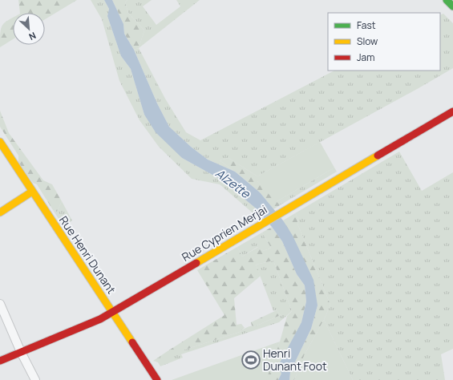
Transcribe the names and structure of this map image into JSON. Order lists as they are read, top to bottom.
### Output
{
  "streets": {
    "street": ["Rue Cyprien Merjai", "Rue Henri Dunant"]
  },
  "crossings": [
    ["Rue Cyprien Merjai", "Rue Henri Dunant"]
  ],
  "water": ["Alzette"],
  "places": {
    "sports": ["Henri Dunant Foot"]
  },
  "legend": ["Fast", "Slow", "Jam"],
  "north": "bottom right"
}
